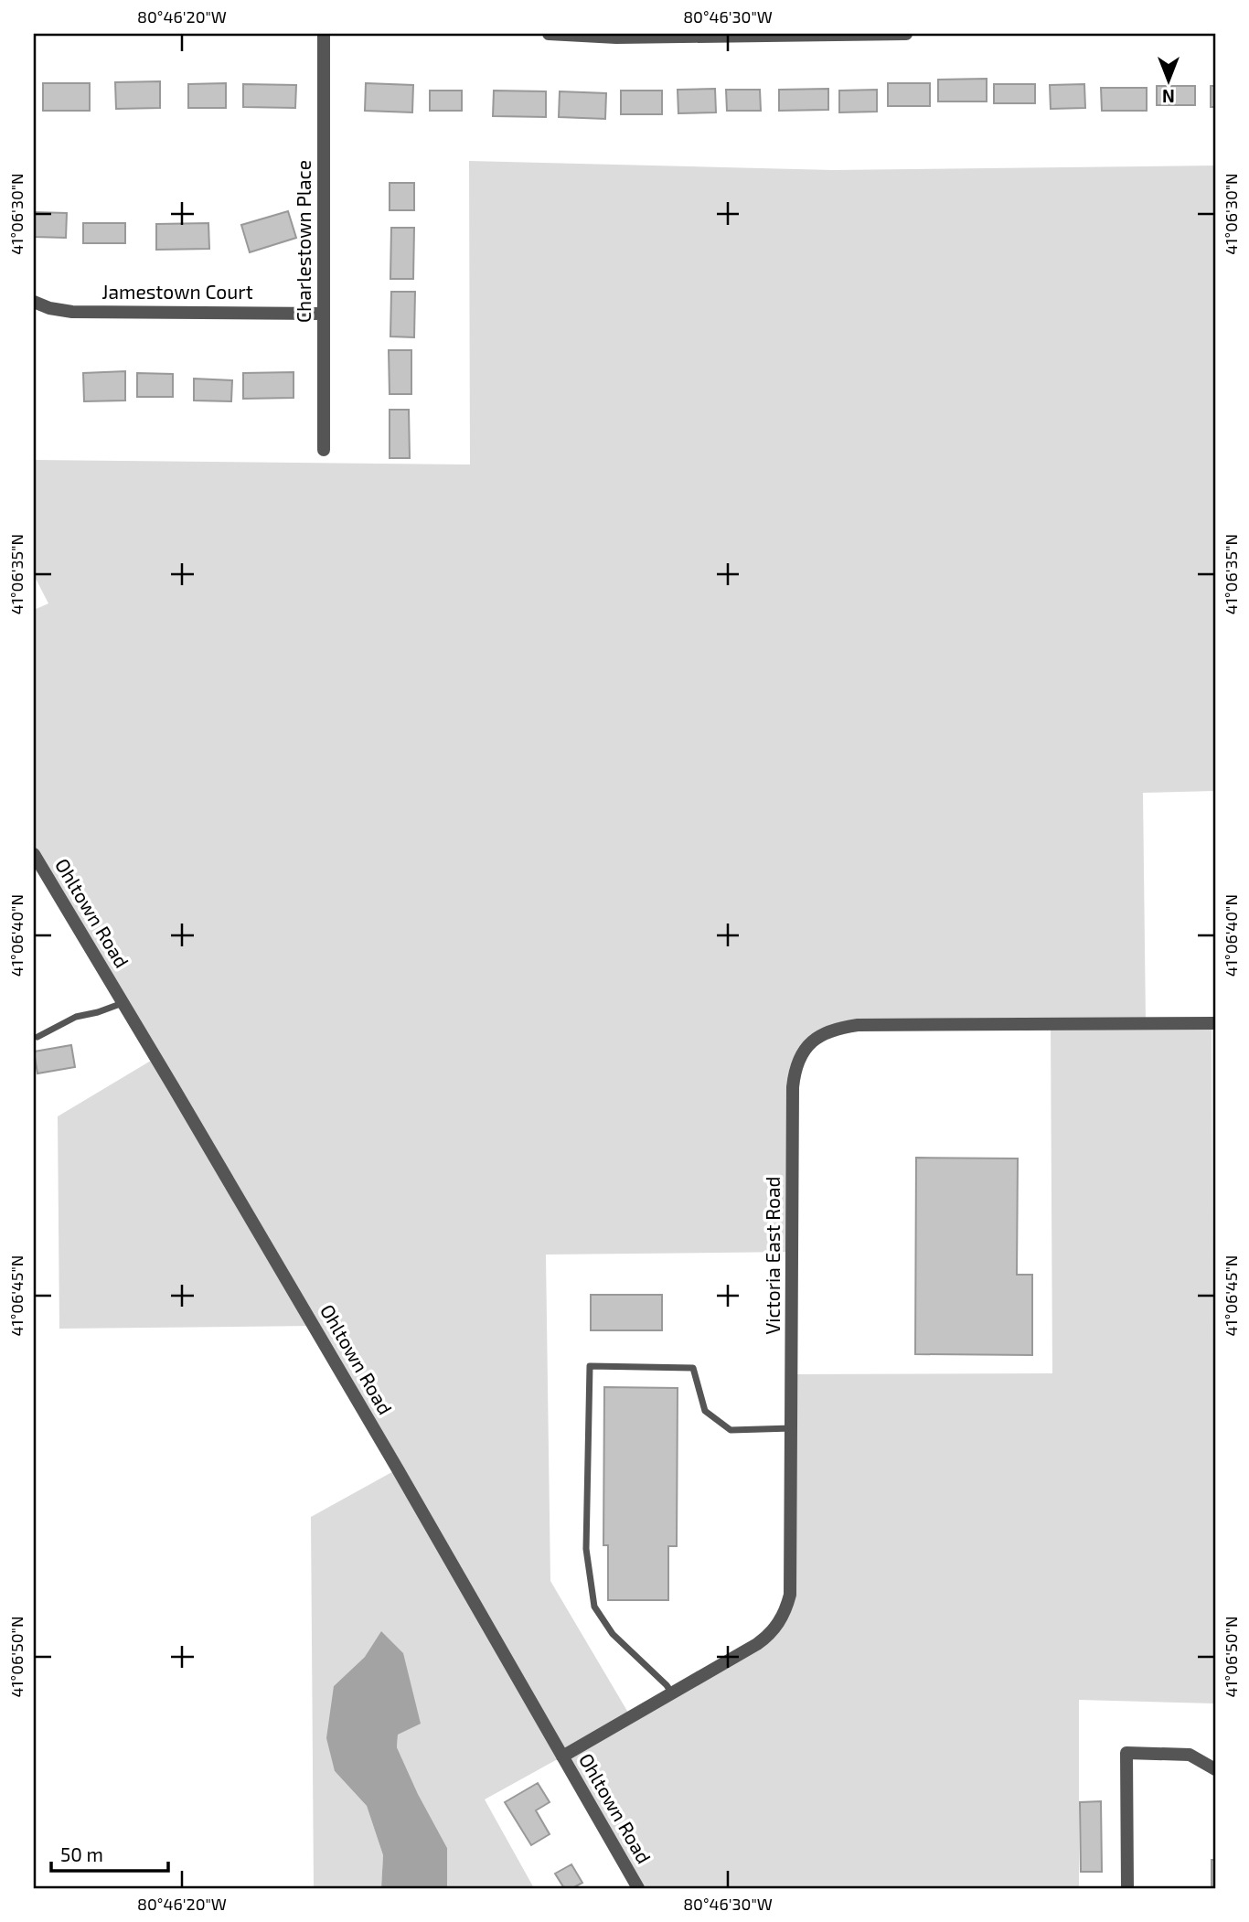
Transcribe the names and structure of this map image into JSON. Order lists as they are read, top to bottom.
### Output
{
  "streets": {
    "street": [
      "Charlestown Place",
      "Jamestown Court",
      "Ohltown Road",
      "Victoria East Road"
    ]
  },
  "crossings": [
    ["Charlestown Place", "Jamestown Court"],
    ["Ohltown Road", "Victoria East Road"]
  ],
  "scale_bar": "50 m",
  "north": "bottom",
  "coordinates": [
    "80°46'20\"W",
    "80°46'30\"W",
    "41°06'30\"N",
    "41°06'35\"N",
    "41°06'40\"N",
    "41°06'45\"N",
    "41°06'50\"N"
  ]
}
